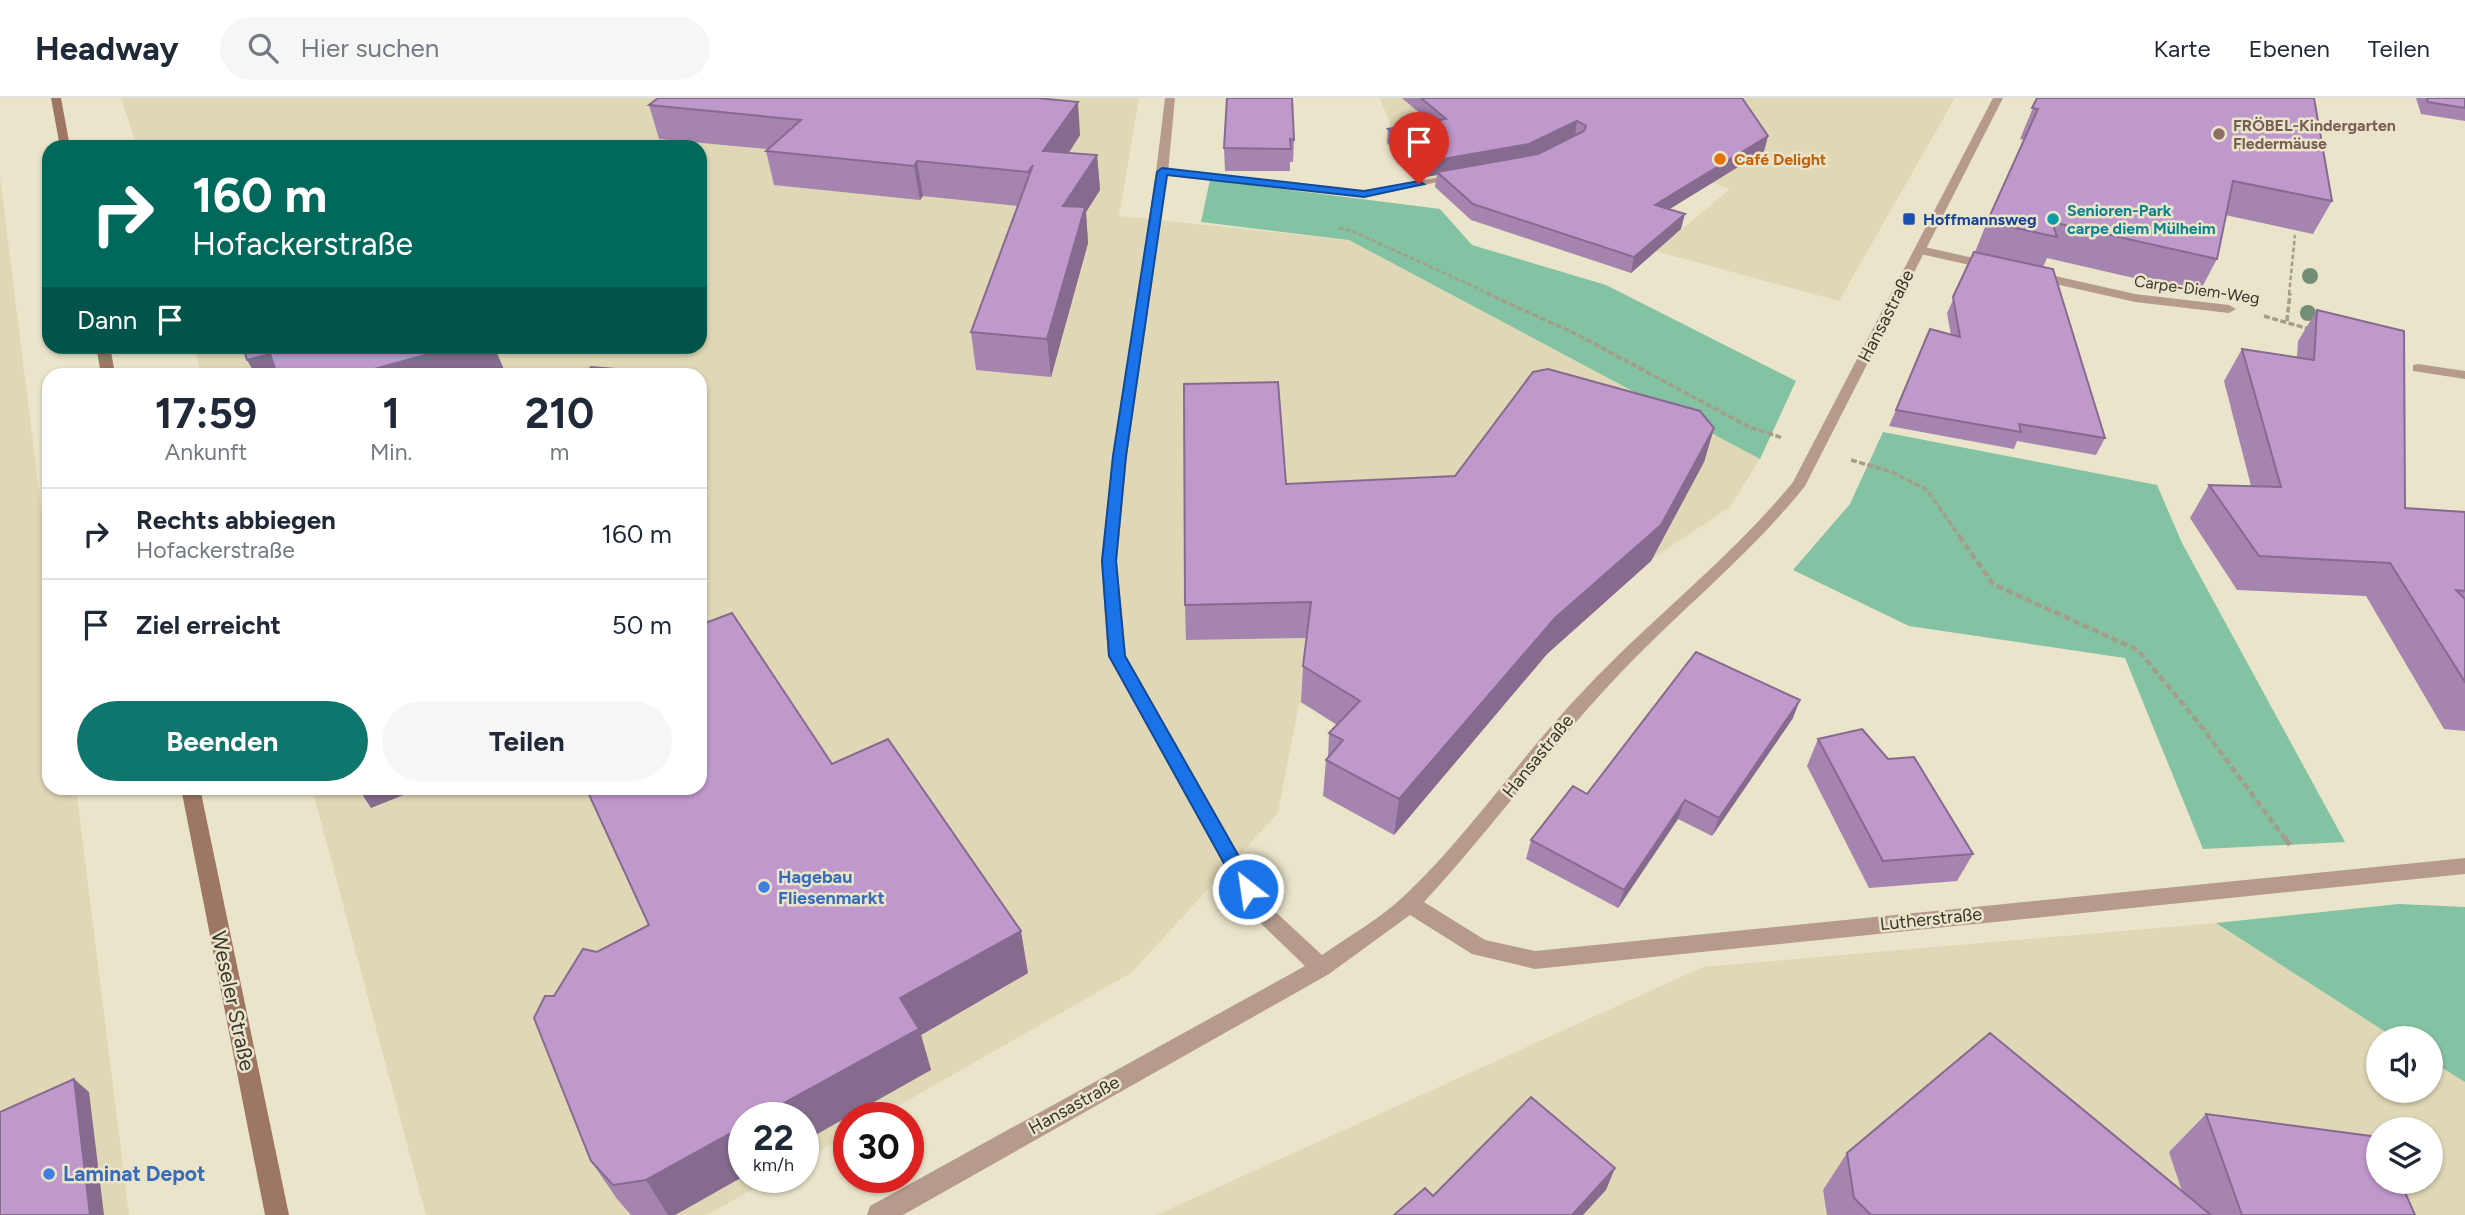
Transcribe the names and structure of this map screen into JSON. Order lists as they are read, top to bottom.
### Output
{
  "streets": {
    "main road": ["Weseler Straße"],
    "street": ["Carpe-Diem-Weg", "Hansastraße", "Lutherstraße"]
  },
  "crossings": [
    ["Carpe-Diem-Weg", "Hansastraße"],
    ["Hansastraße", "Lutherstraße"]
  ],
  "places": {
    "other": [
      "FRÖBEL-Kindergarten Fledermäuse",
      "Café Delight",
      "Senioren-Park carpe diem Mülheim",
      "Hagebau Fliesenmarkt",
      "Laminat Depot"
    ],
    "transit": ["Hoffmannsweg"]
  },
  "page": {
    "header": "Headway",
    "search": "Hier suchen",
    "nav": ["Karte", "Ebenen", "Teilen"],
    "turn": ["160 m", "Hofackerstraße"],
    "then": "Dann",
    "eta": [
      "17:59",
      "Ankunft",
      "1",
      "Min.",
      "210",
      "m"
    ],
    "list": [
      {
        "name": "Rechts abbiegen",
        "note": "Hofackerstraße",
        "value": "160 m"
      },
      {
        "name": "Ziel erreicht",
        "value": "50 m"
      }
    ],
    "buttons": ["Beenden", "Teilen"],
    "speed": "22 km/h",
    "limit": "30"
  }
}
